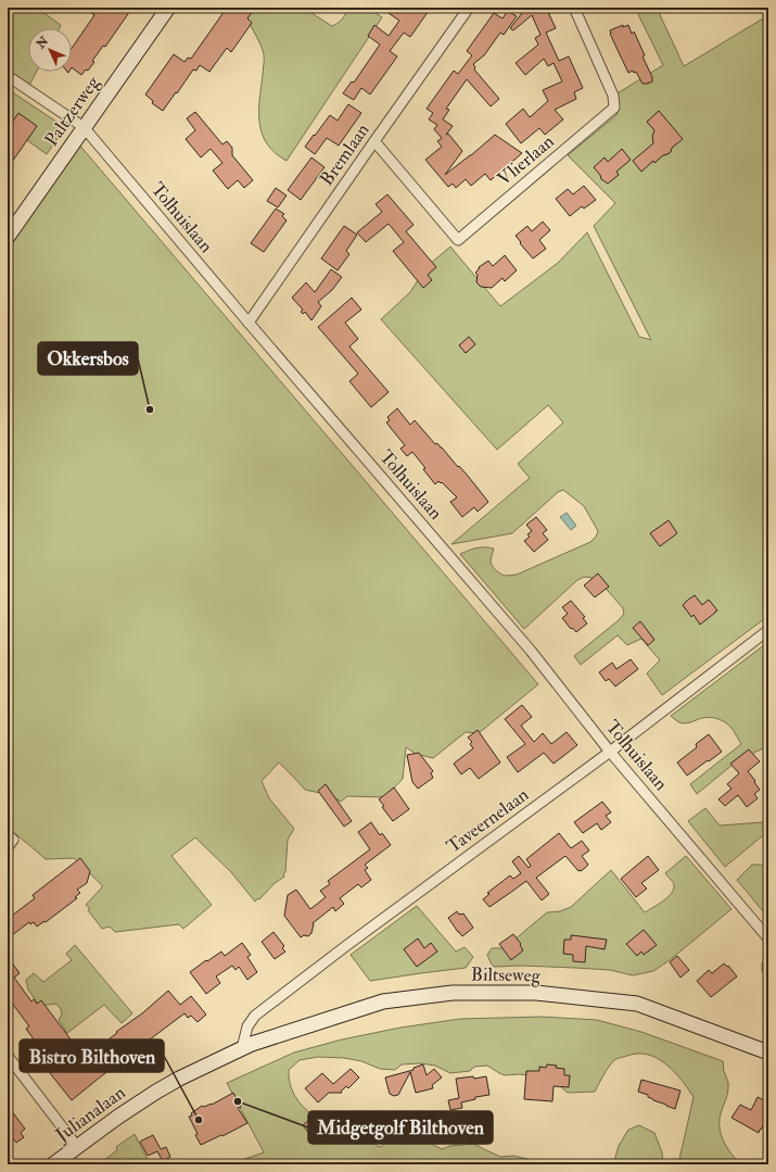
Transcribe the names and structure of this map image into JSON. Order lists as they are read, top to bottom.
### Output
{
  "streets": {
    "street": [
      "Paltzerweg",
      "Bremlaan",
      "Vlierlaan",
      "Tolhuislaan",
      "Taveernelaan",
      "Biltseweg",
      "Julianalaan"
    ]
  },
  "crossings": [
    ["Paltzerweg", "Tolhuislaan"],
    ["Bremlaan", "Vlierlaan"],
    ["Bremlaan", "Tolhuislaan"],
    ["Tolhuislaan", "Taveernelaan"],
    ["Taveernelaan", "Biltseweg"],
    ["Taveernelaan", "Julianalaan"],
    ["Biltseweg", "Julianalaan"]
  ],
  "places": ["Okkersbos", "Midgetgolf Bilthoven", "Bistro Bilthoven"],
  "north": "top left"
}
